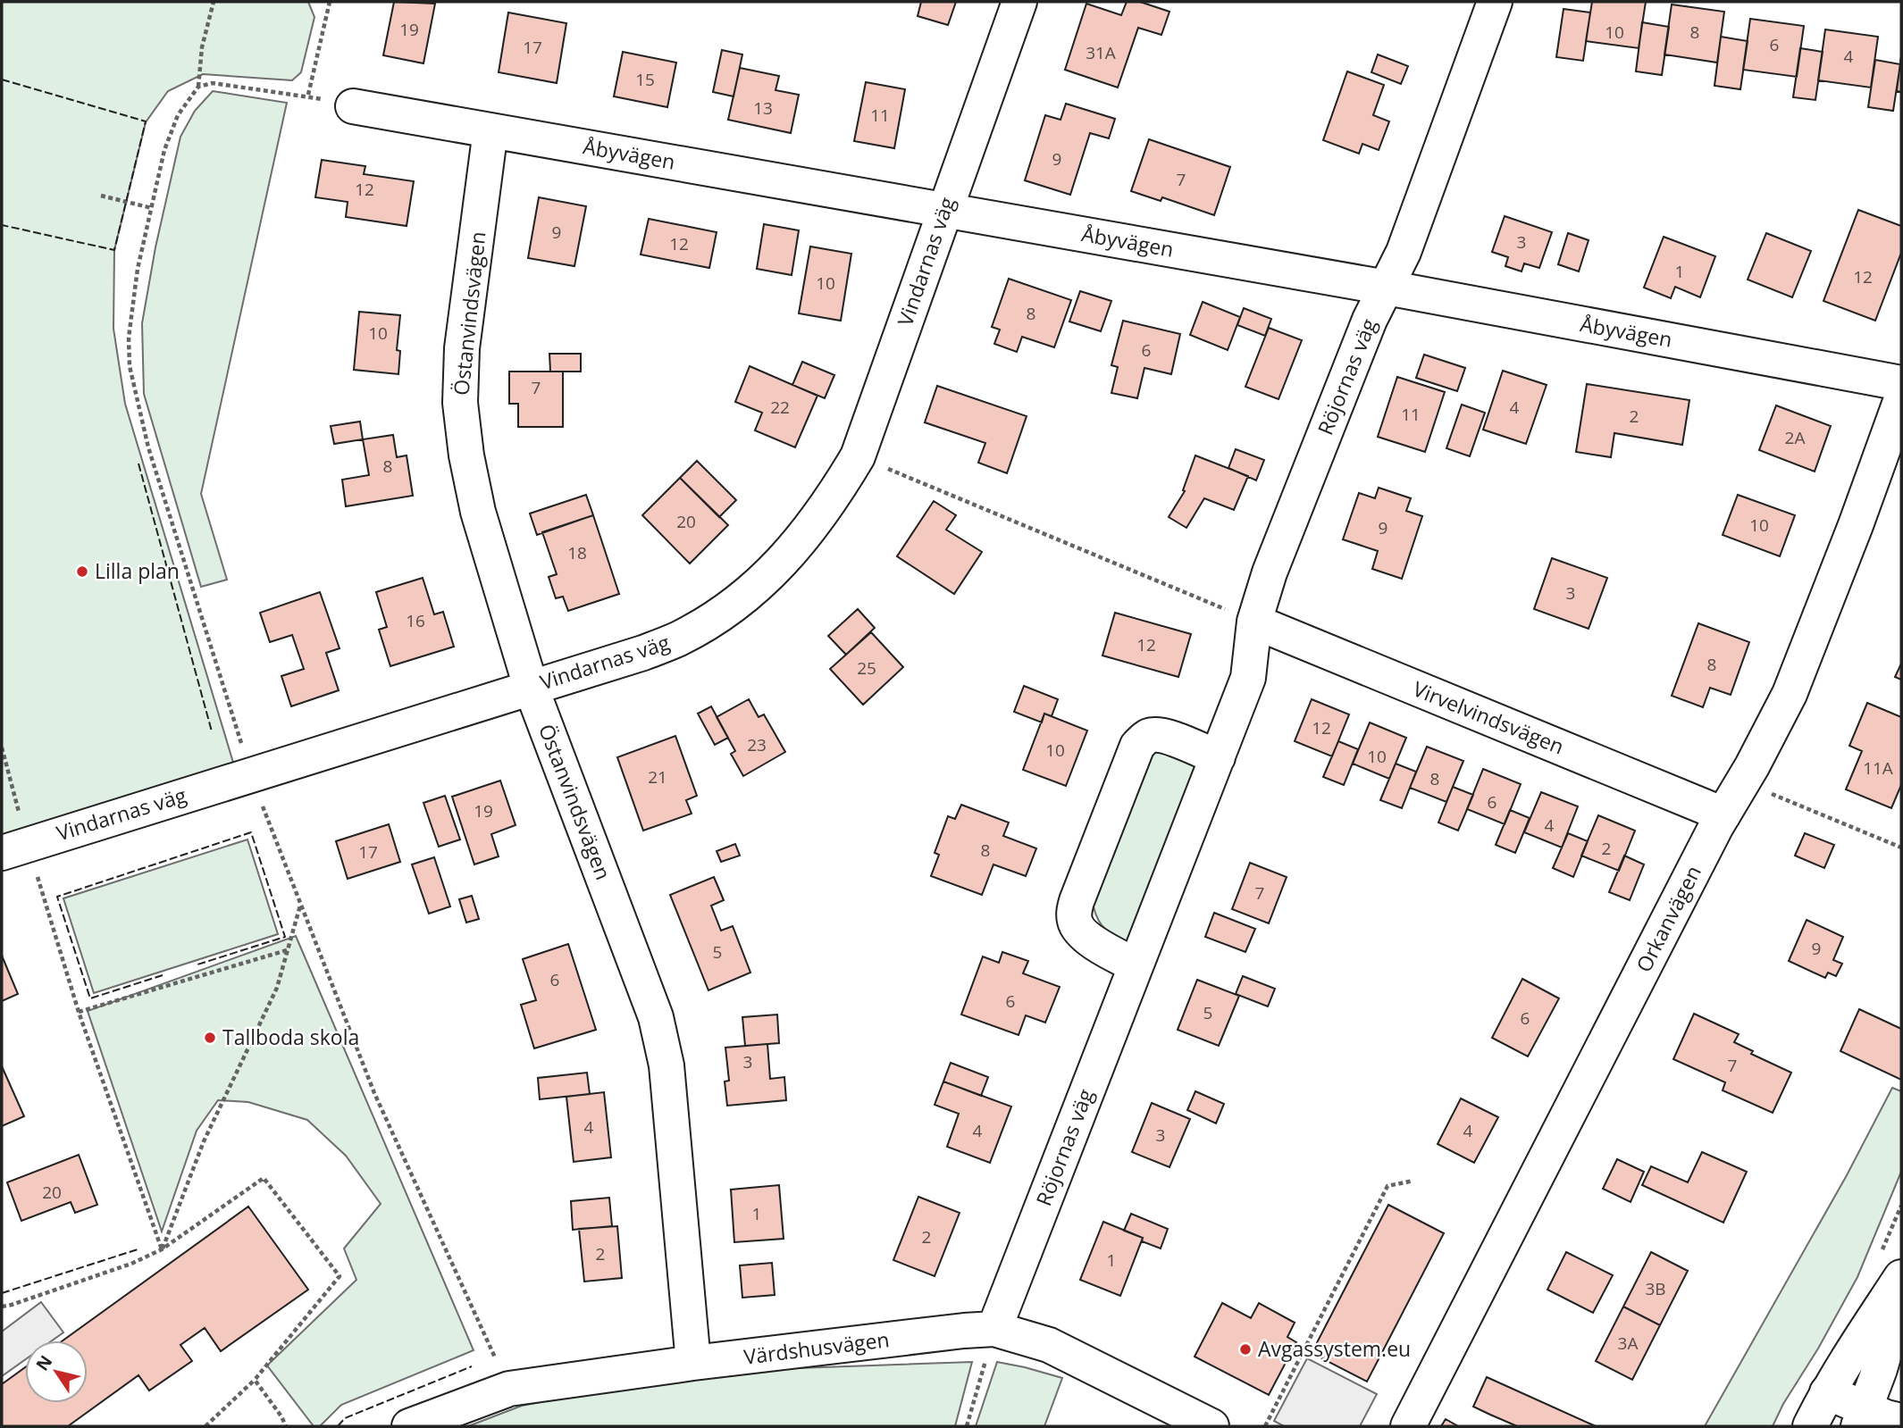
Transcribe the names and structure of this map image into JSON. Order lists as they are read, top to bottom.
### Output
{
  "streets": {
    "street": [
      "Åbyvägen",
      "Vindarnas väg",
      "Östanvindsvägen",
      "Röjornas väg",
      "Virvelvindsvägen",
      "Orkanvägen",
      "Värdshusvägen"
    ]
  },
  "crossings": [
    ["Åbyvägen", "Vindarnas väg"],
    ["Åbyvägen", "Östanvindsvägen"],
    ["Åbyvägen", "Röjornas väg"],
    ["Vindarnas väg", "Östanvindsvägen"],
    ["Östanvindsvägen", "Värdshusvägen"],
    ["Röjornas väg", "Virvelvindsvägen"],
    ["Röjornas väg", "Värdshusvägen"],
    ["Virvelvindsvägen", "Orkanvägen"]
  ],
  "places": ["Lilla plan", "Tallboda skola", "Avgassystem.eu"],
  "house_numbers": [
    "19",
    "10",
    "8",
    "6",
    "17",
    "31A",
    "4",
    "15",
    "13",
    "11",
    "9",
    "7",
    "12",
    "9",
    "3",
    "12",
    "1",
    "12",
    "10",
    "8",
    "10",
    "6",
    "7",
    "22",
    "4",
    "11",
    "2",
    "2A",
    "8",
    "20",
    "10",
    "9",
    "18",
    "3",
    "16",
    "12",
    "8",
    "25",
    "12",
    "23",
    "10",
    "10",
    "11A",
    "21",
    "8",
    "6",
    "19",
    "4",
    "2",
    "8",
    "17",
    "7",
    "9",
    "5",
    "6",
    "6",
    "5",
    "6",
    "3",
    "7",
    "4",
    "4",
    "4",
    "3",
    "20",
    "1",
    "2",
    "2",
    "1",
    "3B",
    "3A"
  ],
  "north": "top left"
}
